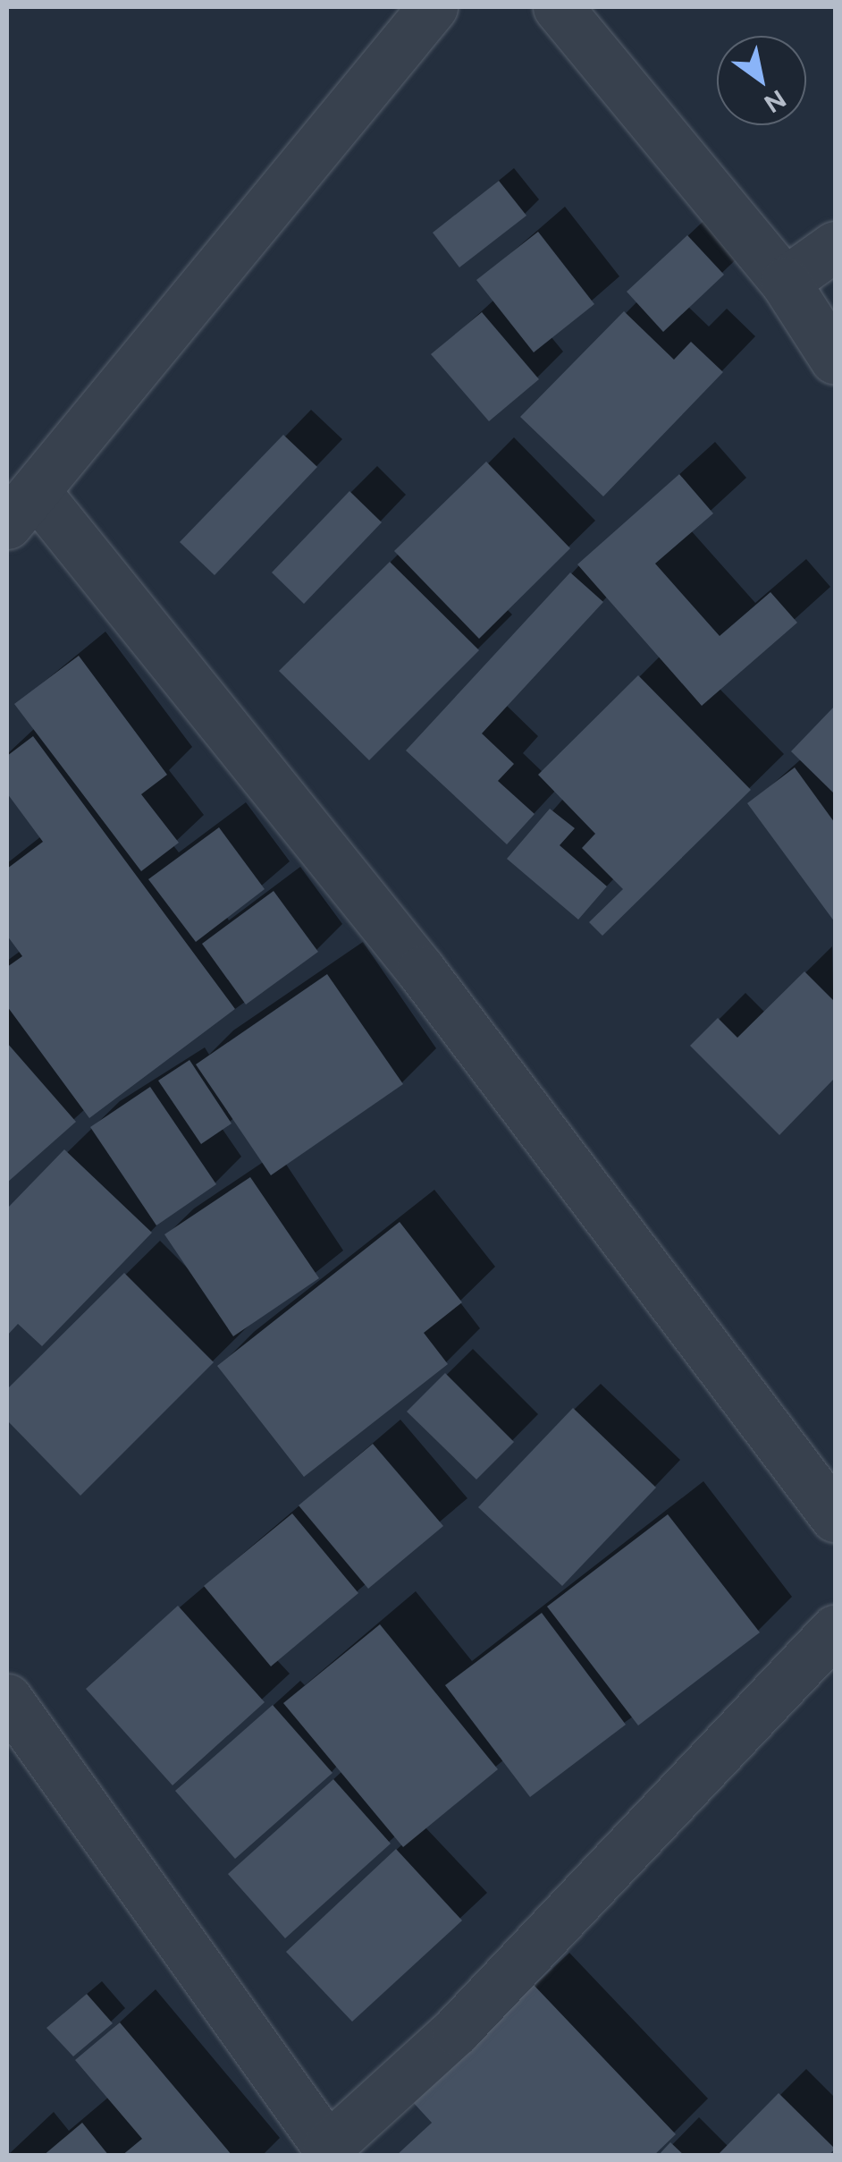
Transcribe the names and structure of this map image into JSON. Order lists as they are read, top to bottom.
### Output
{
  "north": "bottom right"
}
